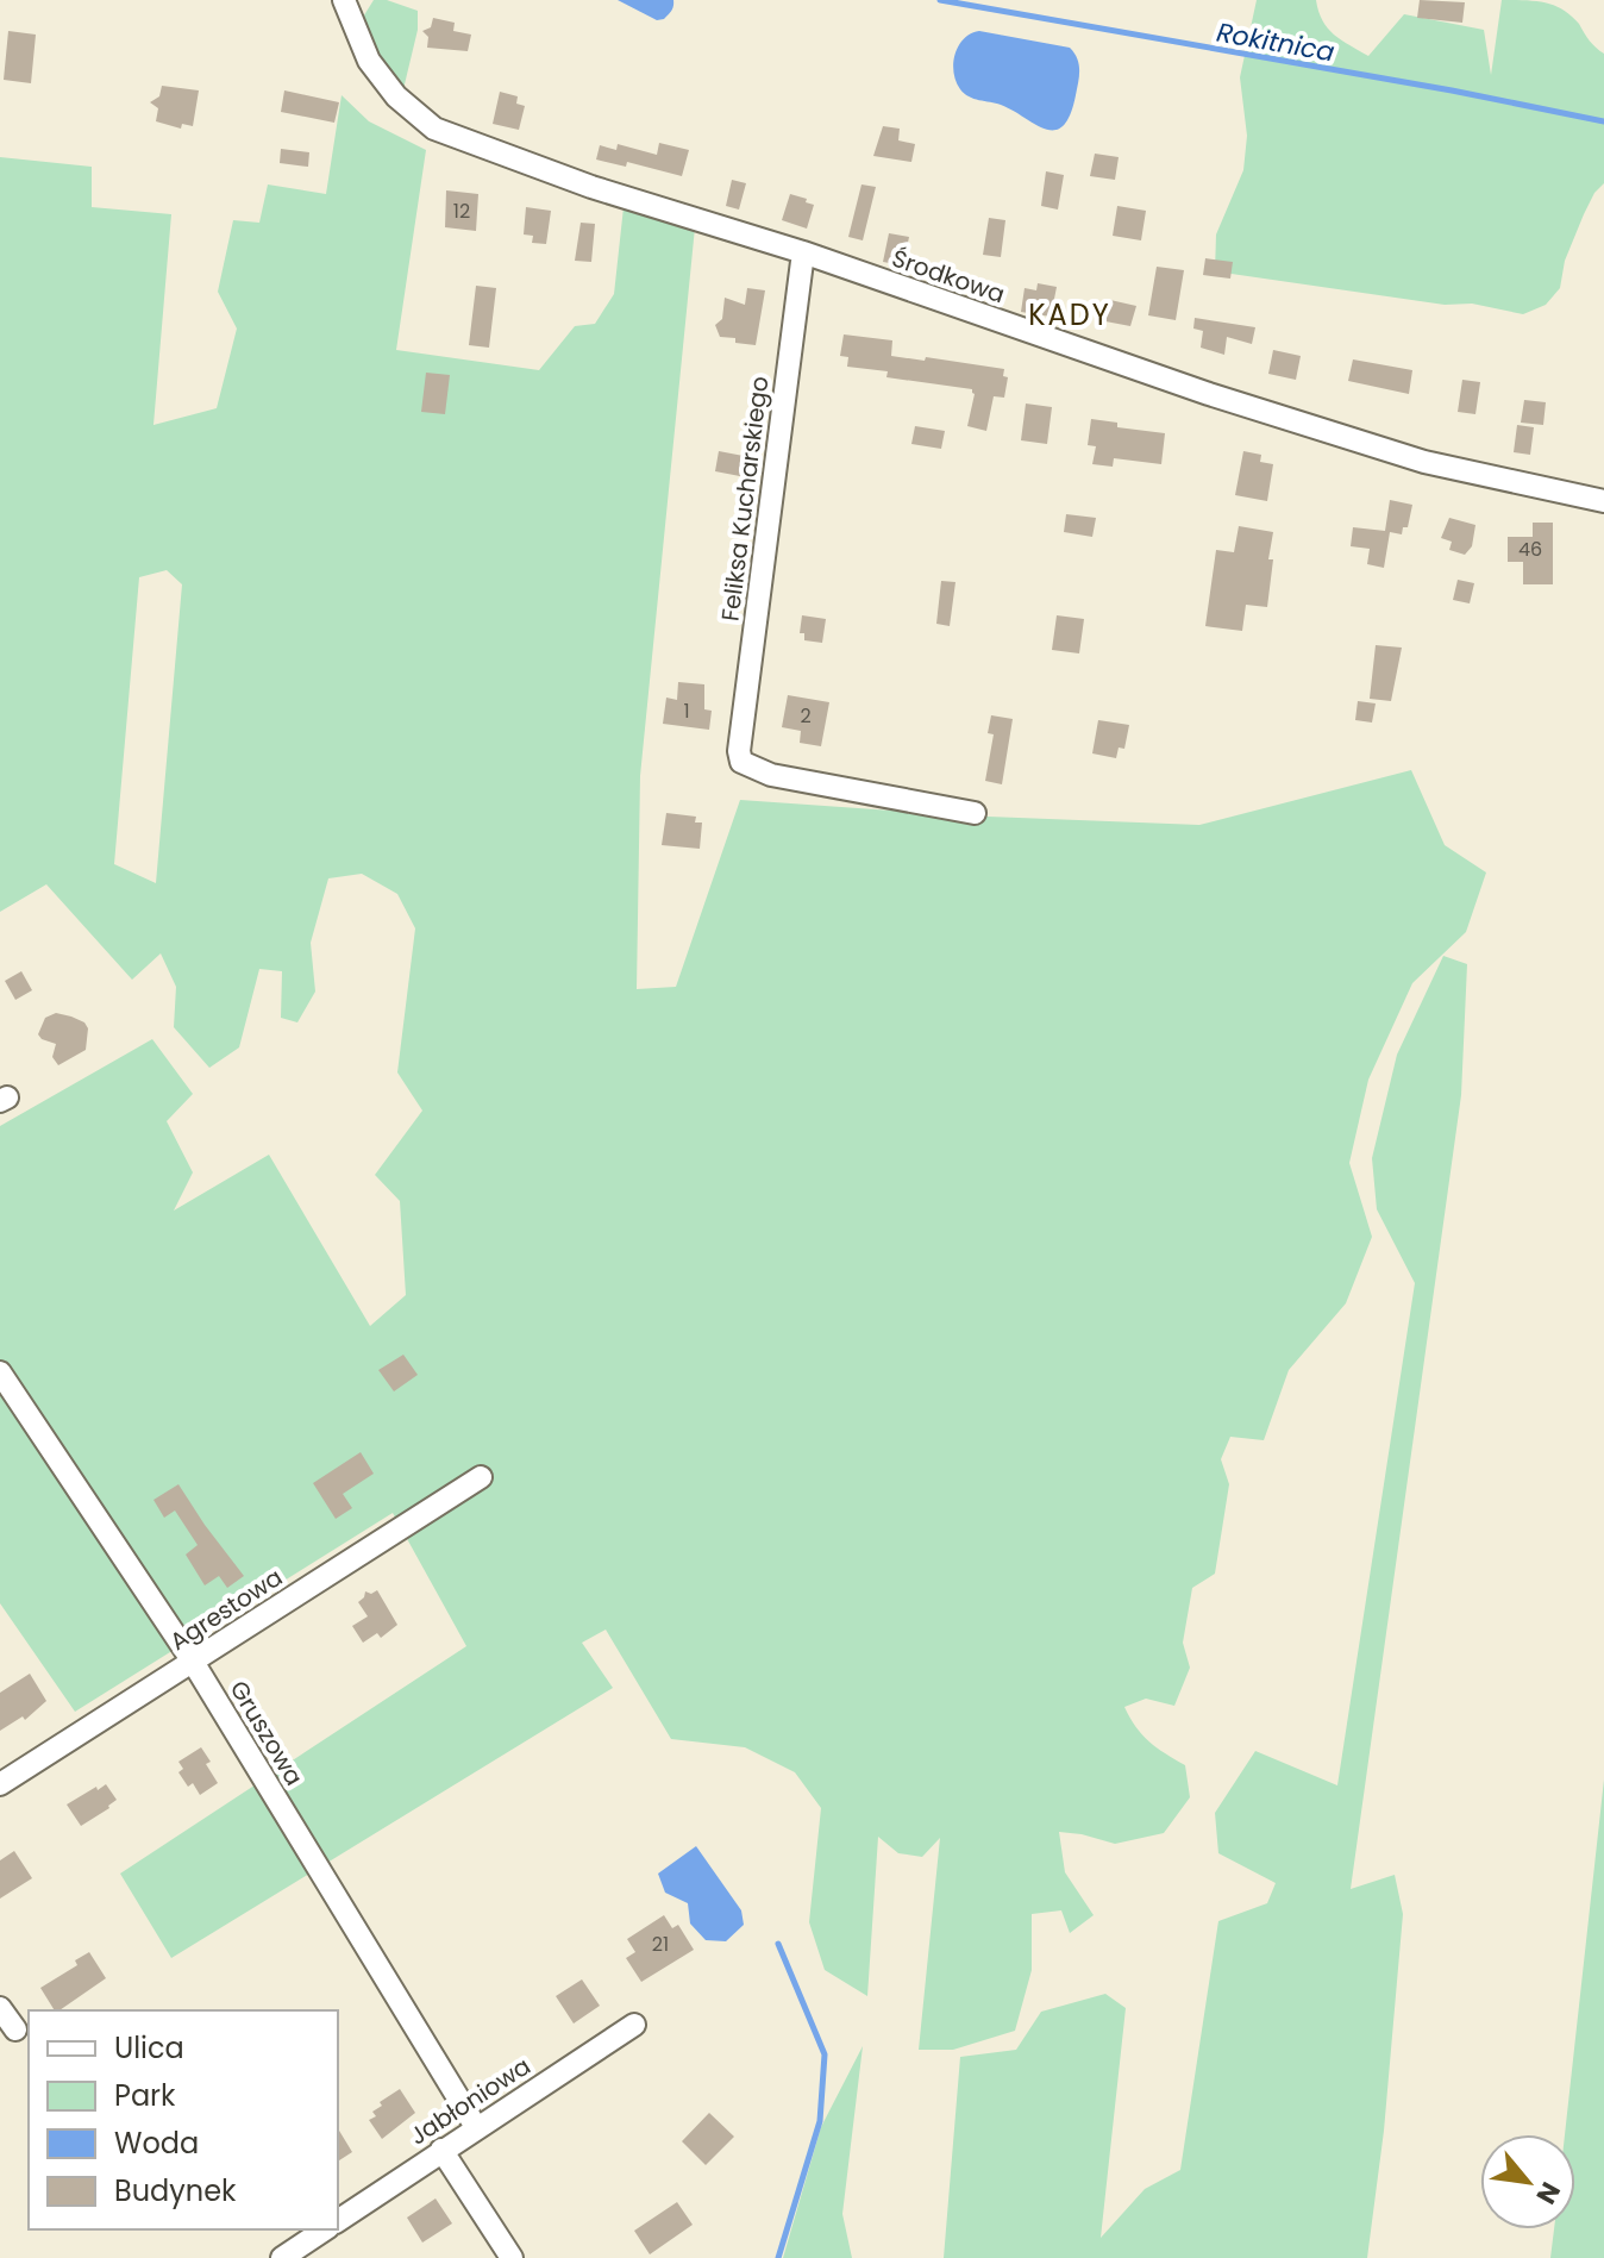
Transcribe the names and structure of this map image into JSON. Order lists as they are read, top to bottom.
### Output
{
  "streets": {
    "street": [
      "Środkowa",
      "Feliksa Kucharskiego",
      "Agrestowa",
      "Gruszowa",
      "Jabłoniowa"
    ]
  },
  "crossings": [
    ["Środkowa", "Feliksa Kucharskiego"],
    ["Agrestowa", "Gruszowa"],
    ["Gruszowa", "Jabłoniowa"]
  ],
  "districts": ["KADY"],
  "water": ["Rokitnica"],
  "house_numbers": [
    "12",
    "46",
    "1",
    "2",
    "21"
  ],
  "legend": [
    "Ulica",
    "Park",
    "Woda",
    "Budynek"
  ],
  "north": "bottom right"
}
